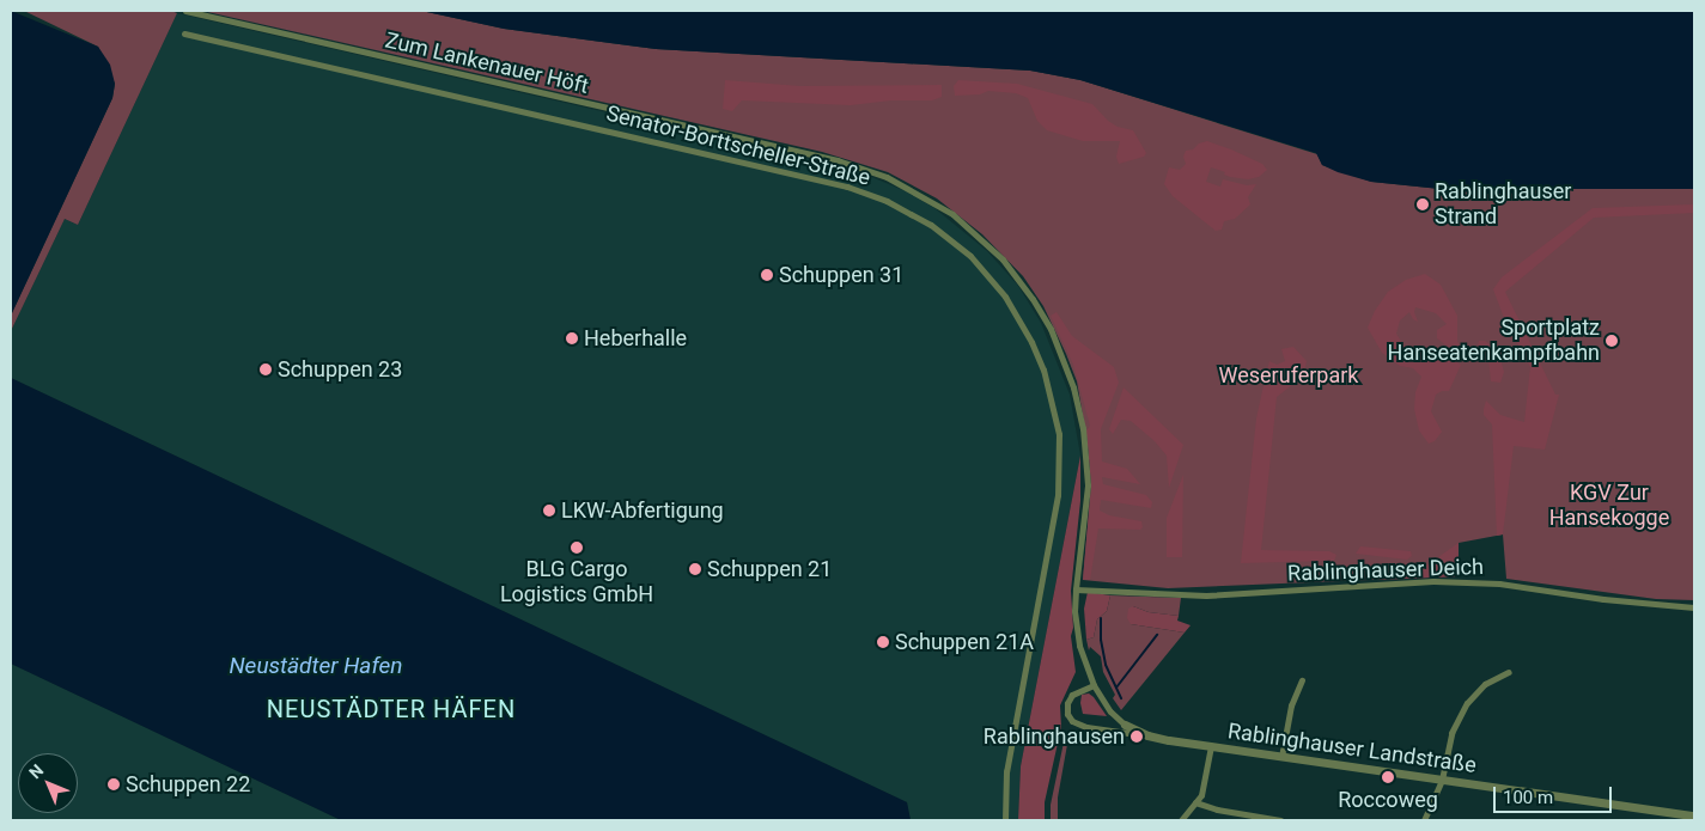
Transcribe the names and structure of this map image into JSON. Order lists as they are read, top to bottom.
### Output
{
  "streets": {
    "street": [
      "Zum Lankenauer Höft",
      "Senator-Borttscheller-Straße",
      "Rablinghauser Deich",
      "Rablinghauser Landstraße"
    ]
  },
  "crossings": [
    ["Zum Lankenauer Höft", "Rablinghauser Deich"],
    ["Zum Lankenauer Höft", "Rablinghauser Landstraße"]
  ],
  "districts": ["NEUSTÄDTER HÄFEN"],
  "water": ["Neustädter Hafen"],
  "parks": ["Weseruferpark", "KGV Zur Hansekogge"],
  "places": [
    "Rablinghauser Strand",
    "Schuppen 31",
    "Heberhalle",
    "Sportplatz Hanseatenkampfbahn",
    "Schuppen 23",
    "LKW-Abfertigung",
    "BLG Cargo Logistics GmbH",
    "Schuppen 21",
    "Schuppen 21A",
    "Rablinghausen",
    "Roccoweg",
    "Schuppen 22"
  ],
  "scale_bar": "100 m",
  "north": "top left"
}
